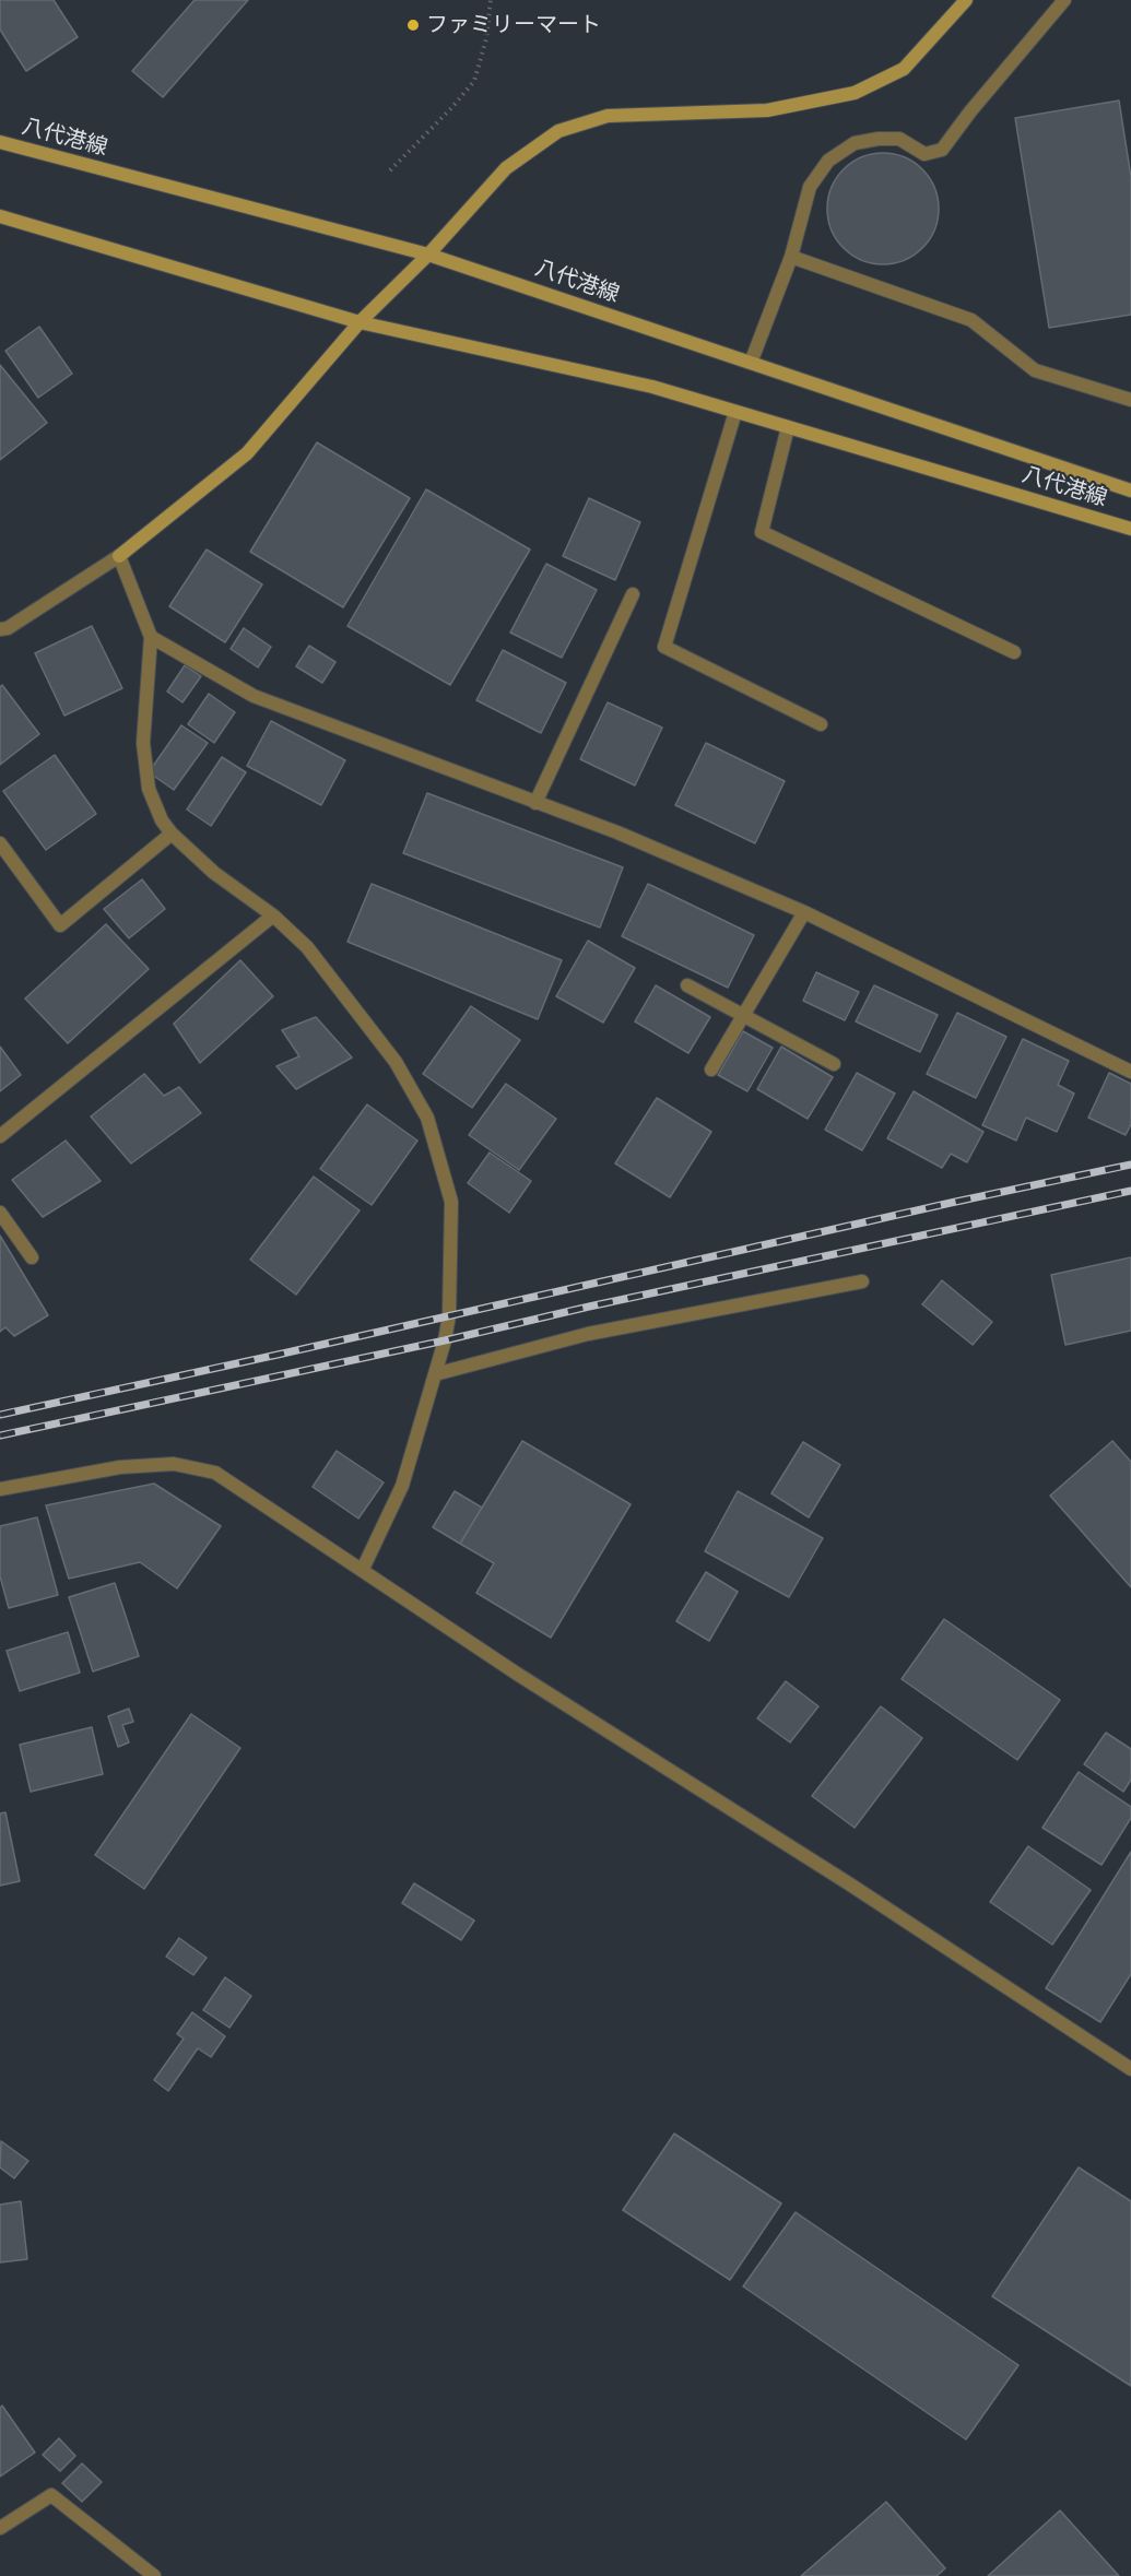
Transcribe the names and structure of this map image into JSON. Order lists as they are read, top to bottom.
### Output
{
  "streets": {
    "main road": ["八代港線"]
  },
  "places": ["ファミリーマート"]
}
